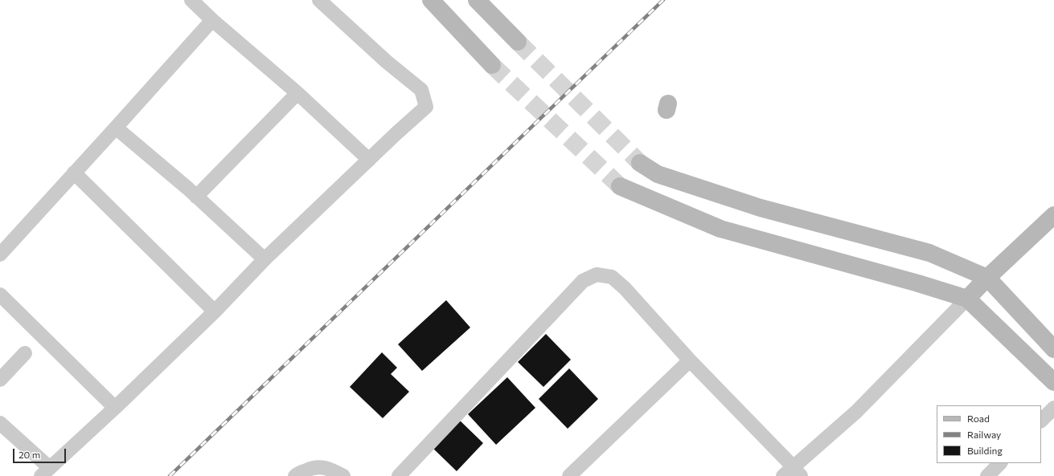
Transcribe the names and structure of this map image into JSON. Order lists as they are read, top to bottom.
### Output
{
  "legend": ["Road", "Railway", "Building"],
  "scale_bar": "20 m"
}
